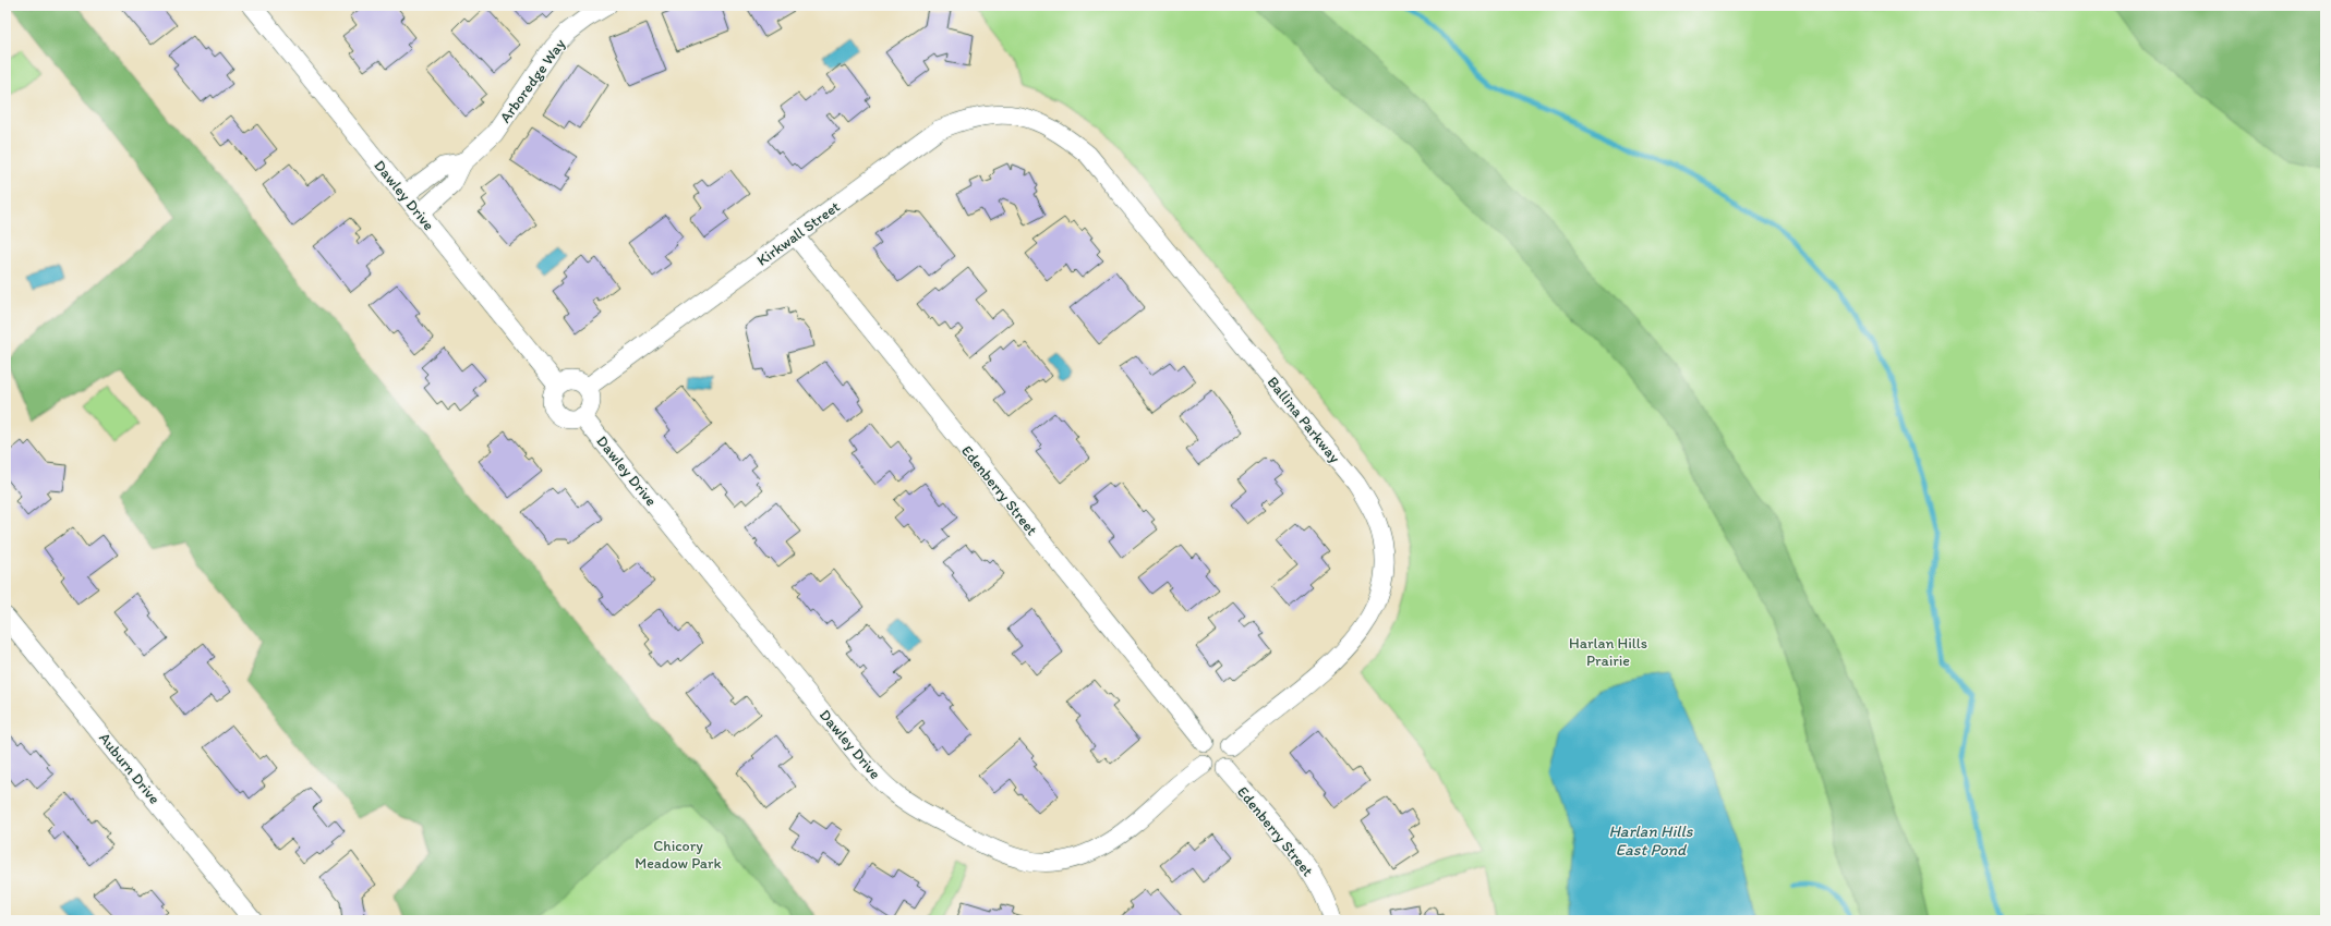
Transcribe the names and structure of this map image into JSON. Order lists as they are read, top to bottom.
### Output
{
  "streets": {
    "street": [
      "Arboredge Way",
      "Dawley Drive",
      "Kirkwall Street",
      "Ballina Parkway",
      "Edenberry Street",
      "Auburn Drive"
    ]
  },
  "crossings": [
    ["Arboredge Way", "Dawley Drive"],
    ["Dawley Drive", "Kirkwall Street"],
    ["Dawley Drive", "Ballina Parkway"],
    ["Dawley Drive", "Edenberry Street"],
    ["Kirkwall Street", "Ballina Parkway"],
    ["Kirkwall Street", "Edenberry Street"],
    ["Ballina Parkway", "Edenberry Street"]
  ],
  "water": ["Harlan Hills East Pond"],
  "parks": ["Harlan Hills Prairie", "Chicory Meadow Park"]
}
